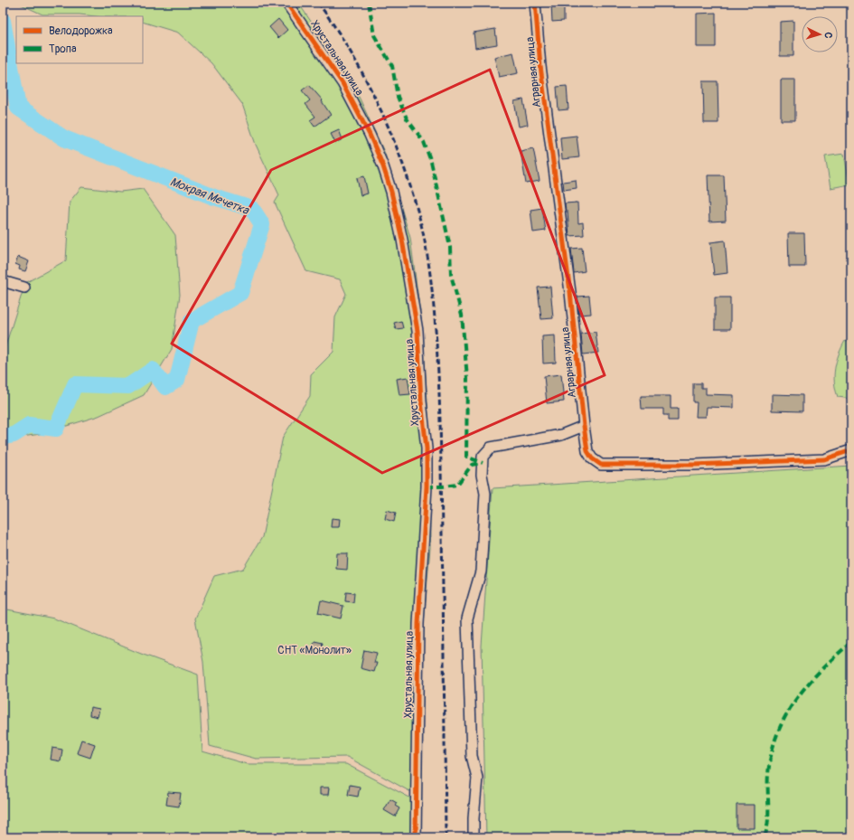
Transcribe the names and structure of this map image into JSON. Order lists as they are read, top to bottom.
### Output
{
  "streets": {
    "street": ["Хрустальная улица", "Аграрная улица"]
  },
  "water": ["Мокрая Мечетка"],
  "parks": ["СНТ «Монолит»"],
  "legend": ["Велодорожка", "Тропа"],
  "north": "right"
}
